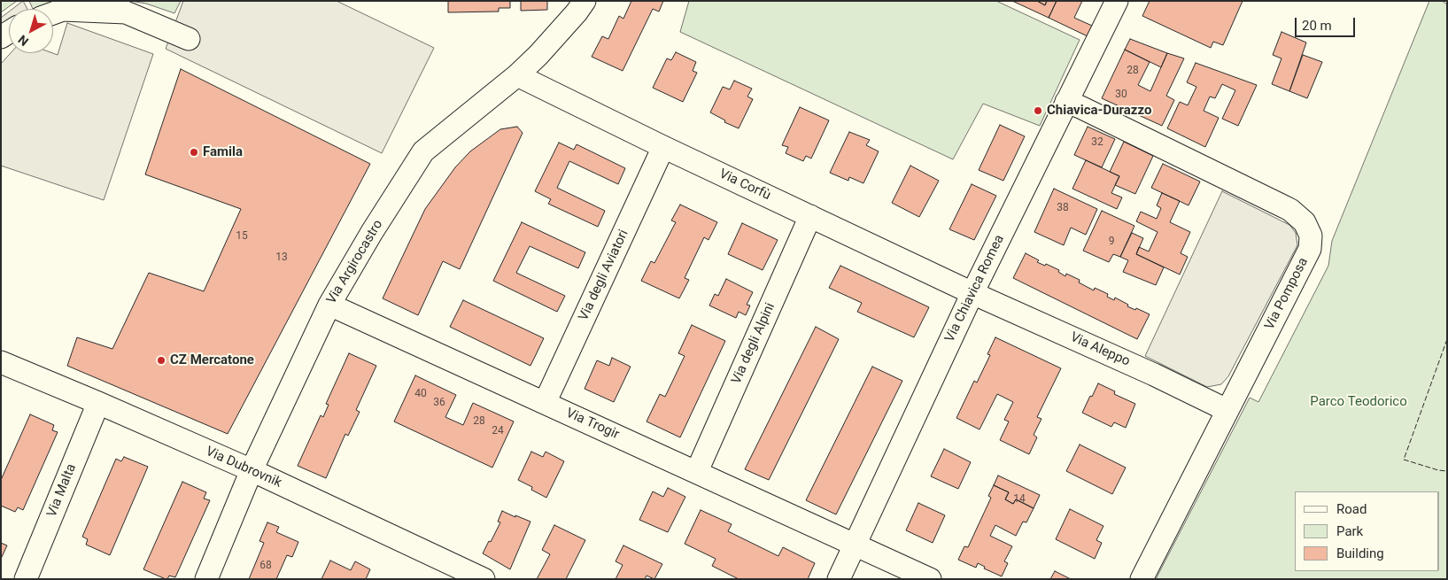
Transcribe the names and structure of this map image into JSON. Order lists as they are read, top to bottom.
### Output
{
  "streets": {
    "street": [
      "Via Corfù",
      "Via Argirocastro",
      "Via degli Aviatori",
      "Via Chiavica Romea",
      "Via Pomposa",
      "Via degli Alpini",
      "Via Aleppo",
      "Via Trogir",
      "Via Dubrovnik",
      "Via Malta"
    ]
  },
  "crossings": [
    ["Via Corfù", "Via Argirocastro"],
    ["Via Corfù", "Via degli Aviatori"],
    ["Via Corfù", "Via Chiavica Romea"],
    ["Via Corfù", "Via degli Alpini"],
    ["Via Corfù", "Via Aleppo"],
    ["Via Argirocastro", "Via Trogir"],
    ["Via Argirocastro", "Via Dubrovnik"],
    ["Via degli Aviatori", "Via Trogir"],
    ["Via Chiavica Romea", "Via Pomposa"],
    ["Via Chiavica Romea", "Via Aleppo"],
    ["Via Chiavica Romea", "Via Trogir"],
    ["Via Pomposa", "Via Aleppo"],
    ["Via degli Alpini", "Via Trogir"],
    ["Via Dubrovnik", "Via Malta"]
  ],
  "parks": ["Parco Teodorico"],
  "places": ["Chiavica-Durazzo", "Famila", "CZ Mercatone"],
  "house_numbers": [
    "28",
    "30",
    "32",
    "38",
    "15",
    "9",
    "13",
    "40",
    "36",
    "28",
    "24",
    "14",
    "68"
  ],
  "legend": ["Road", "Park", "Building"],
  "scale_bar": "20 m",
  "north": "bottom left"
}
